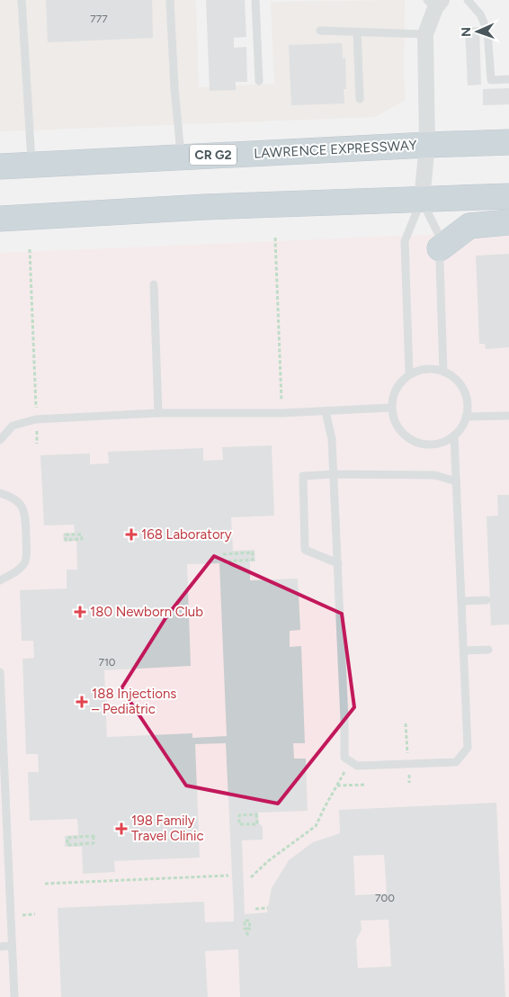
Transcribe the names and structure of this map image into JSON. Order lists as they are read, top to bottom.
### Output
{
  "streets": {
    "highway": ["LAWRENCE EXPRESSWAY", "CR G2"]
  },
  "places": {
    "health": [
      "168 Laboratory",
      "180 Newborn Club",
      "188 Injections – Pediatric",
      "198 Family Travel Clinic"
    ]
  },
  "house_numbers": ["777", "710", "700"],
  "north": "left"
}
